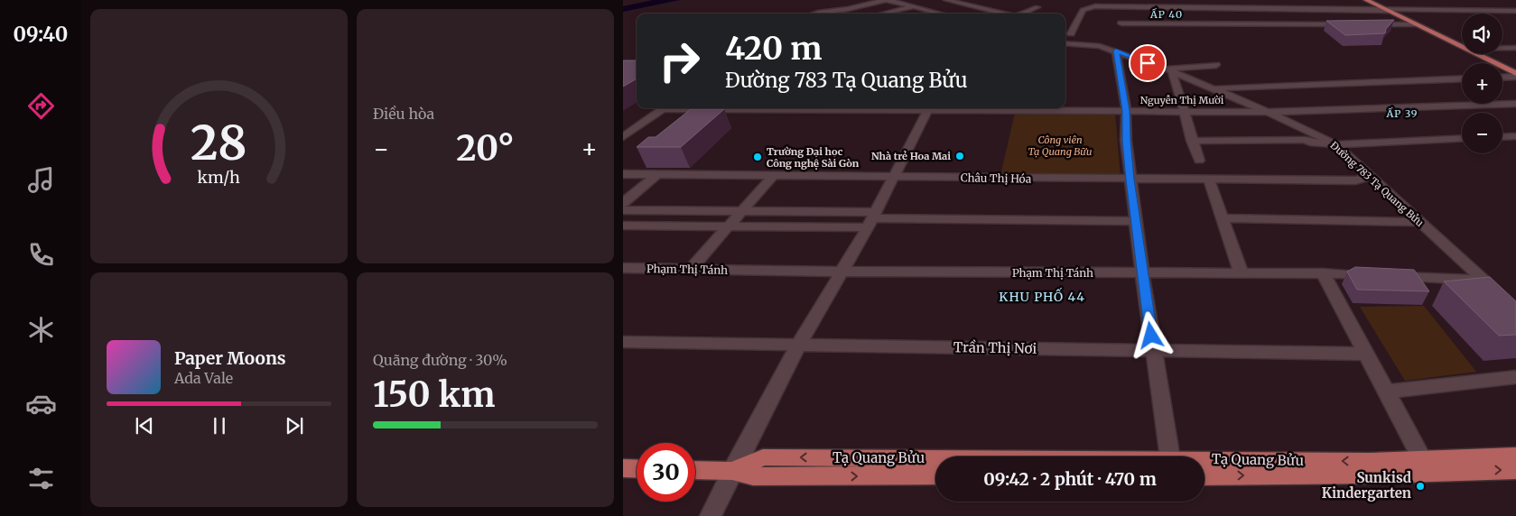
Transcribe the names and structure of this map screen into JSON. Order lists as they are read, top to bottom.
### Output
{
  "streets": {
    "main road": ["Tạ Quang Bửu"],
    "street": [
      "Nguyễn Thị Mười",
      "Châu Thị Hóa",
      "Đường 783 Tạ Quang Bửu",
      "Phạm Thị Tánh",
      "Trần Thị Nơi"
    ]
  },
  "crossings": [
    ["Nguyễn Thị Mười", "Đường 783 Tạ Quang Bửu"],
    ["Châu Thị Hóa", "Đường 783 Tạ Quang Bửu"],
    ["Đường 783 Tạ Quang Bửu", "Phạm Thị Tánh"]
  ],
  "districts": ["ẤP 40", "ẤP 39", "KHU PHỐ 44"],
  "parks": ["Công viên Tạ Quang Bữu"],
  "places": ["Nhà trẻ Hoa Mai", "Trường Đại học Công nghệ Sài Gòn", "Sunkisd Kindergarten"],
  "page": {
    "tabs": "09:40",
    "tile": [
      "Điều hòa",
      ["Quãng đường · 30%", "150 km"]
    ],
    "map_buttons": ["+", "−"],
    "turn": ["420 m", "Đường 783 Tạ Quang Bửu"],
    "heat": ["−", "20°", "+"],
    "song": ["Paper Moons", "Ada Vale"],
    "limit": "30",
    "trip": "09:42 · 2 phút · 470 m",
    "gauge": ["28", "km/h"]
  }
}
